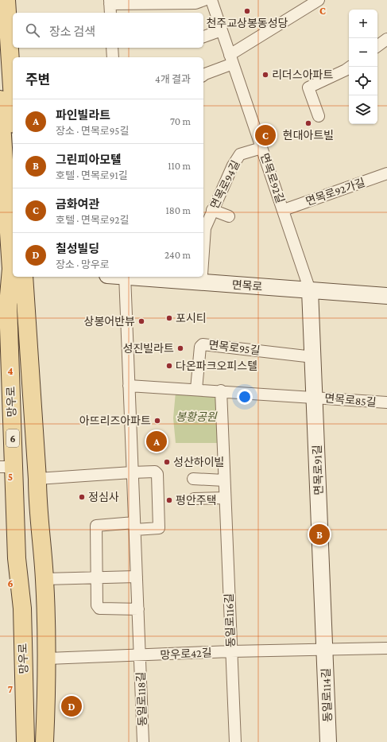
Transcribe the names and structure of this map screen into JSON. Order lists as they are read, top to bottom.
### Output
{
  "streets": {
    "main road": ["망우로", "6"],
    "street": [
      "면목로92길",
      "면목로94길",
      "면목로92가길",
      "면목로",
      "면목로95길",
      "면목로85길",
      "면목로91길",
      "동일로116길",
      "망우로42길",
      "동일로114길",
      "동일로118길"
    ]
  },
  "crossings": [
    ["면목로92길", "면목로94길"],
    ["면목로92길", "면목로92가길"],
    ["면목로92길", "면목로"],
    ["면목로92길", "면목로91길"],
    ["면목로", "면목로91길"],
    ["면목로95길", "면목로91길"],
    ["면목로85길", "면목로91길"],
    ["망우로", "망우로42길"],
    ["면목로91길", "망우로42길"],
    ["면목로91길", "동일로114길"],
    ["동일로116길", "망우로42길"],
    ["망우로42길", "동일로114길"],
    ["망우로42길", "동일로118길"]
  ],
  "parks": ["봉황공원"],
  "places": [
    "천주교상봉동성당",
    "리더스아파트",
    "현대아트빌",
    "포시티",
    "상봉어반뷰",
    "성진빌라트",
    "다온파크오피스텔",
    "아뜨리즈아파트",
    "성산하이빌",
    "정심사",
    "평안주택"
  ],
  "page": {
    "map_buttons": ["+", "−"],
    "search": "장소 검색",
    "heading": ["주변", "4개 결과"],
    "list": [
      {
        "mark": "A",
        "name": "파인빌라트",
        "note": "장소 · 면목로95길",
        "value": "70 m"
      },
      {
        "mark": "B",
        "name": "그린피아모텔",
        "note": "호텔 · 면목로91길",
        "value": "110 m"
      },
      {
        "mark": "C",
        "name": "금화여관",
        "note": "호텔 · 면목로92길",
        "value": "180 m"
      },
      {
        "mark": "D",
        "name": "칠성빌딩",
        "note": "장소 · 망우로",
        "value": "240 m"
      }
    ],
    "pins": [
      "C",
      "A",
      "B",
      "D"
    ]
  },
  "grid": {
    "columns": ["C"],
    "rows": [
      "4",
      "5",
      "6",
      "7"
    ]
  }
}
